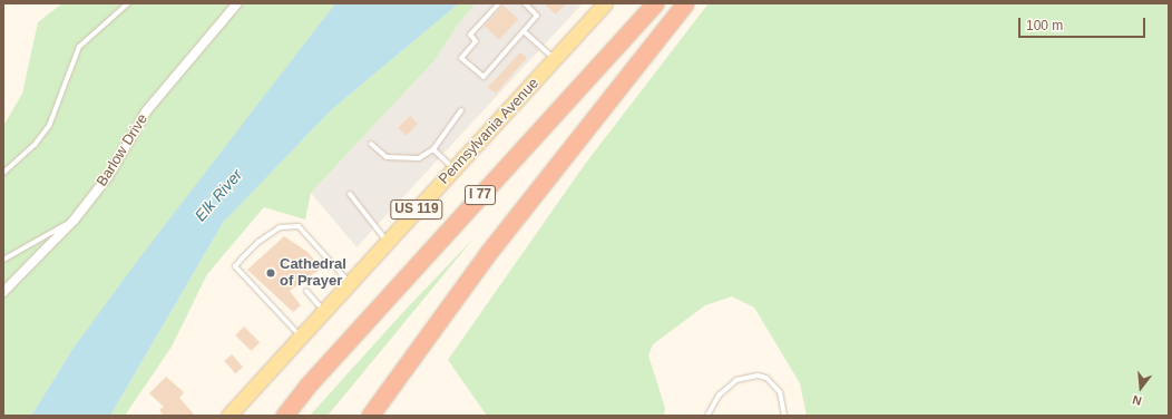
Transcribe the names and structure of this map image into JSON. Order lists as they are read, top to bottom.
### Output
{
  "streets": {
    "highway": ["I 77"],
    "main road": ["Pennsylvania Avenue", "US 119"],
    "street": ["Barlow Drive"]
  },
  "water": ["Elk River"],
  "places": ["Cathedral of Prayer"],
  "scale_bar": "100 m",
  "north": "bottom"
}
